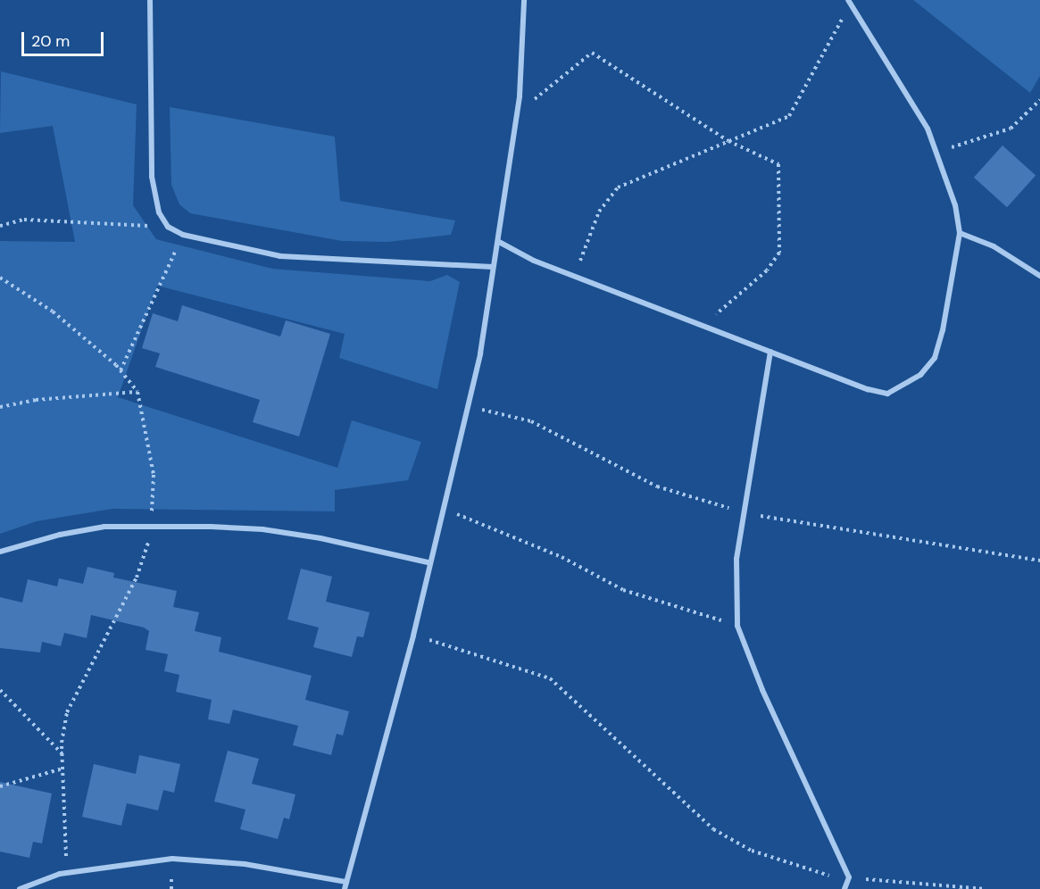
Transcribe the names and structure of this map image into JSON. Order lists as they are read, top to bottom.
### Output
{
  "scale_bar": "20 m"
}
